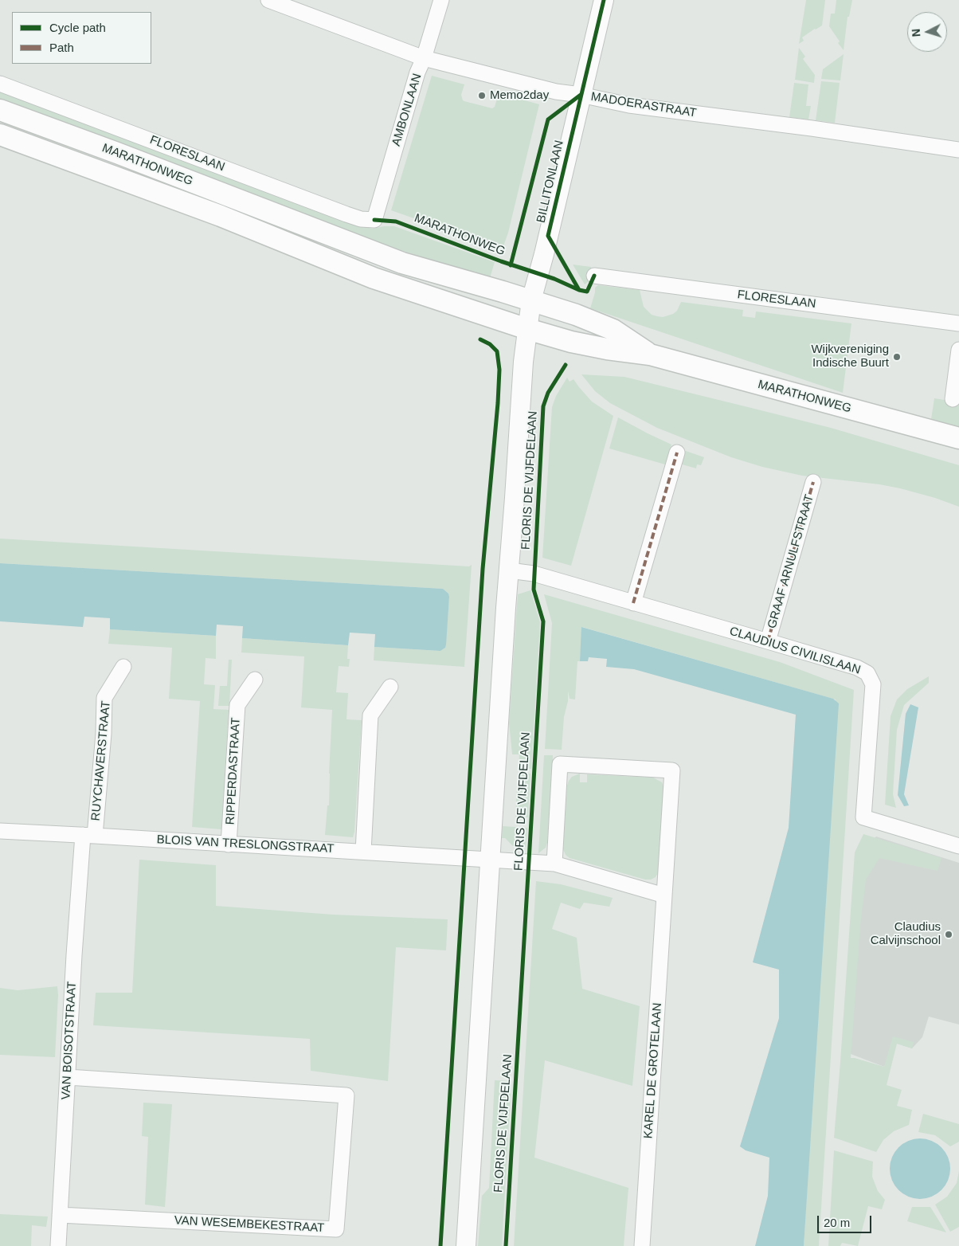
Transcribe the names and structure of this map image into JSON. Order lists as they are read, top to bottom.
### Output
{
  "streets": {
    "main road": ["MARATHONWEG"],
    "street": [
      "MADOERASTRAAT",
      "AMBONLAAN",
      "FLORESLAAN",
      "BILLITONLAAN",
      "FLORIS DE VIJFDELAAN",
      "GRAAF ARNULFSTRAAT",
      "CLAUDIUS CIVILISLAAN",
      "RUYCHAVERSTRAAT",
      "RIPPERDASTRAAT",
      "BLOIS VAN TRESLONGSTRAAT",
      "VAN BOISOTSTRAAT",
      "KAREL DE GROTELAAN",
      "VAN WESEMBEKESTRAAT"
    ]
  },
  "crossings": [
    ["MADOERASTRAAT", "AMBONLAAN"],
    ["MADOERASTRAAT", "BILLITONLAAN"],
    ["AMBONLAAN", "FLORESLAAN"],
    ["MARATHONWEG", "BILLITONLAAN"],
    ["MARATHONWEG", "FLORIS DE VIJFDELAAN"],
    ["BILLITONLAAN", "FLORIS DE VIJFDELAAN"],
    ["FLORIS DE VIJFDELAAN", "CLAUDIUS CIVILISLAAN"],
    ["FLORIS DE VIJFDELAAN", "BLOIS VAN TRESLONGSTRAAT"],
    ["GRAAF ARNULFSTRAAT", "CLAUDIUS CIVILISLAAN"],
    ["RUYCHAVERSTRAAT", "BLOIS VAN TRESLONGSTRAAT"],
    ["RUYCHAVERSTRAAT", "VAN BOISOTSTRAAT"],
    ["RIPPERDASTRAAT", "BLOIS VAN TRESLONGSTRAAT"],
    ["BLOIS VAN TRESLONGSTRAAT", "VAN BOISOTSTRAAT"],
    ["VAN BOISOTSTRAAT", "VAN WESEMBEKESTRAAT"]
  ],
  "places": ["Memo2day", "Wijkvereniging Indische Buurt", "Claudius Calvijnschool"],
  "legend": ["Cycle path", "Path"],
  "scale_bar": "20 m",
  "north": "left"
}
